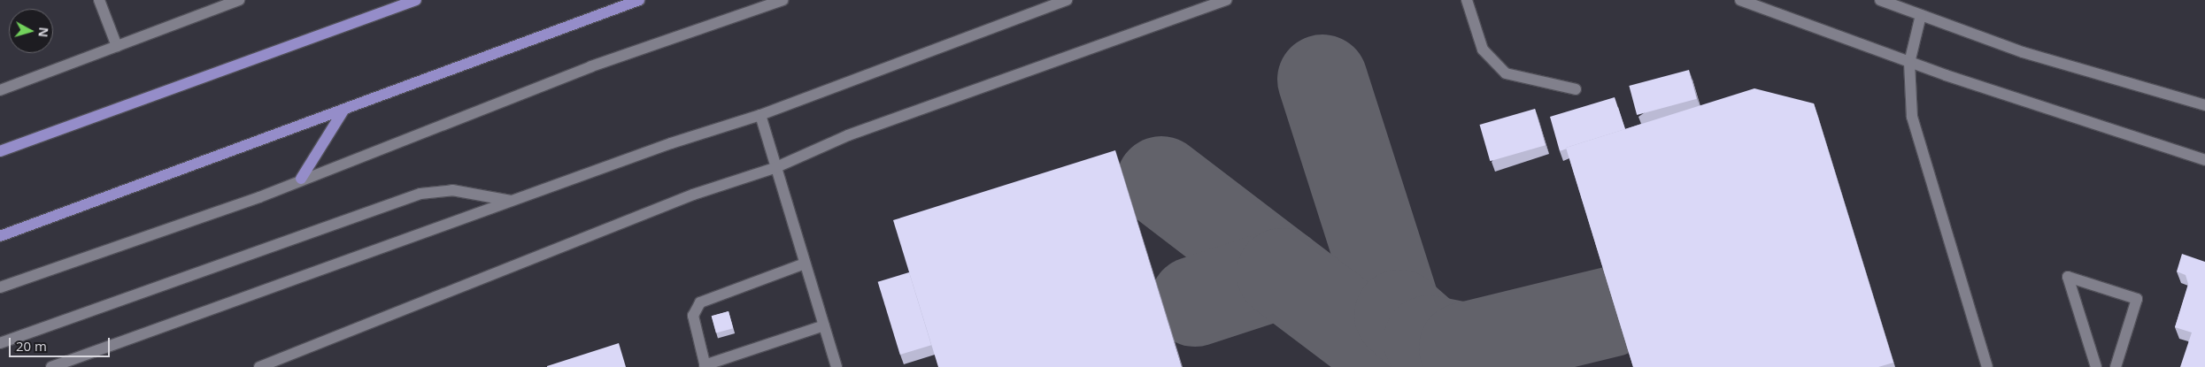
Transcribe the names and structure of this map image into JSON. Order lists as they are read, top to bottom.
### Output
{
  "scale_bar": "20 m",
  "north": "right"
}
